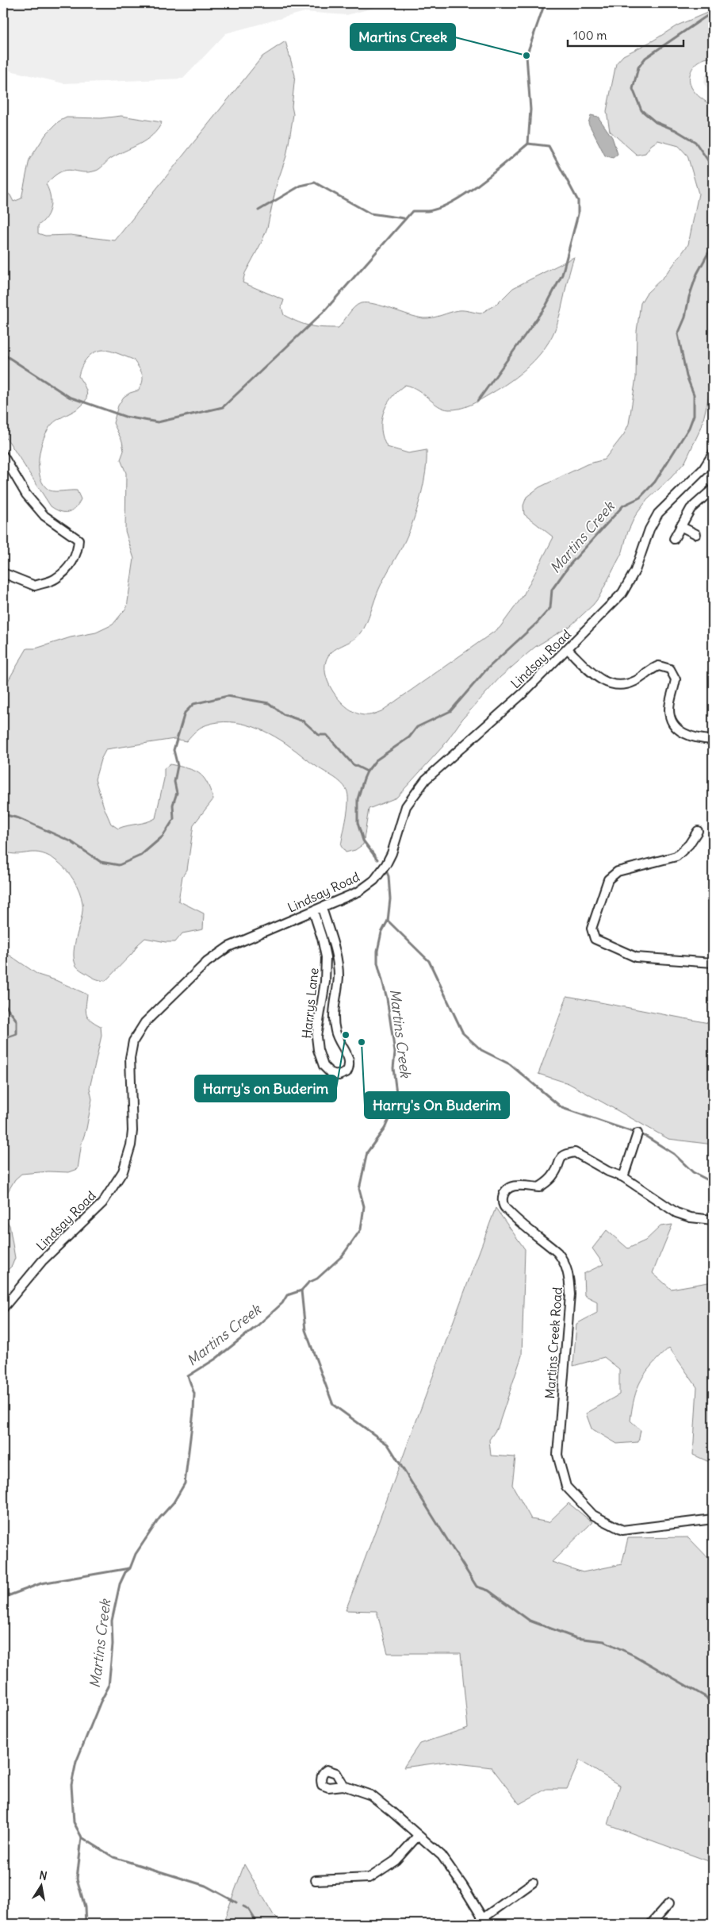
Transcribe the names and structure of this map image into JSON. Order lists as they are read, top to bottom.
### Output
{
  "streets": {
    "street": ["Lindsay Road", "Harrys Lane", "Martins Creek Road"]
  },
  "crossings": [
    ["Lindsay Road", "Harrys Lane"]
  ],
  "water": ["Martins Creek"],
  "places": ["Martins Creek", "Harry's on Buderim", "Harry's On Buderim"],
  "scale_bar": "100 m",
  "north": "top"
}
